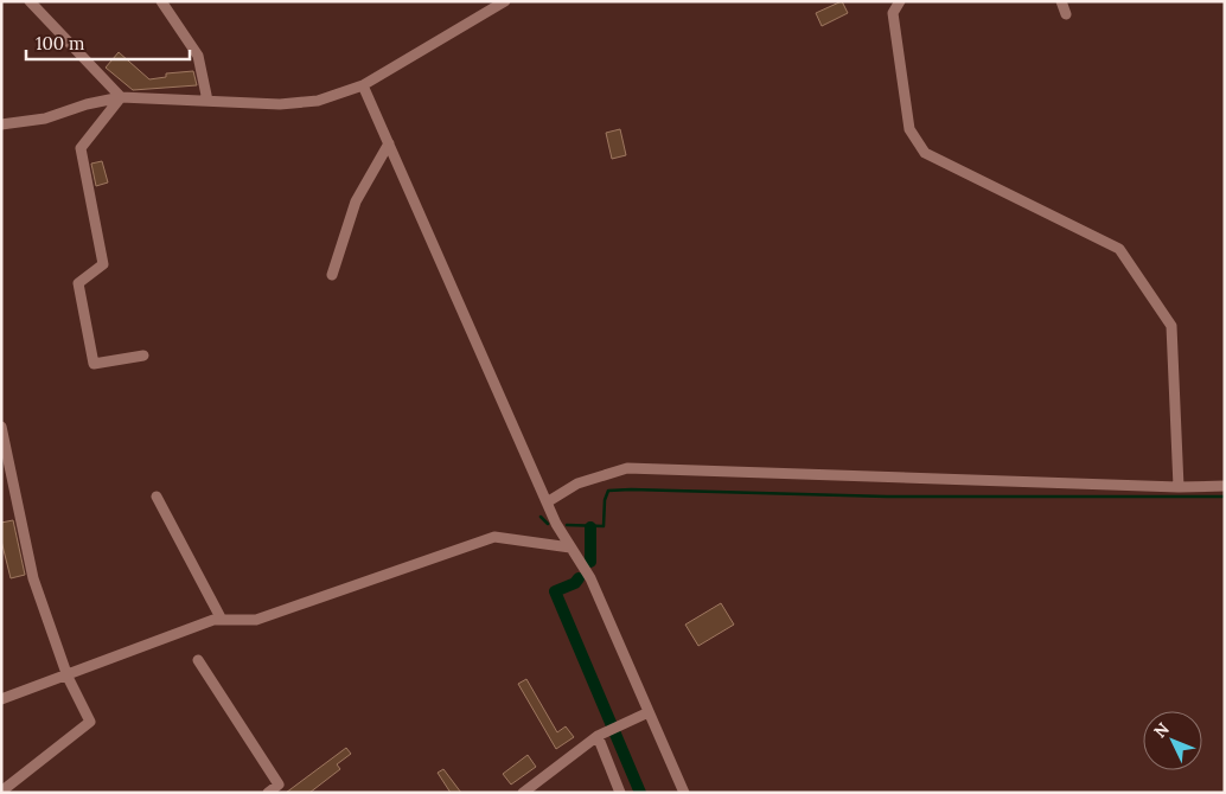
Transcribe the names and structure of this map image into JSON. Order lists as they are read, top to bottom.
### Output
{
  "scale_bar": "100 m",
  "north": "top left"
}
